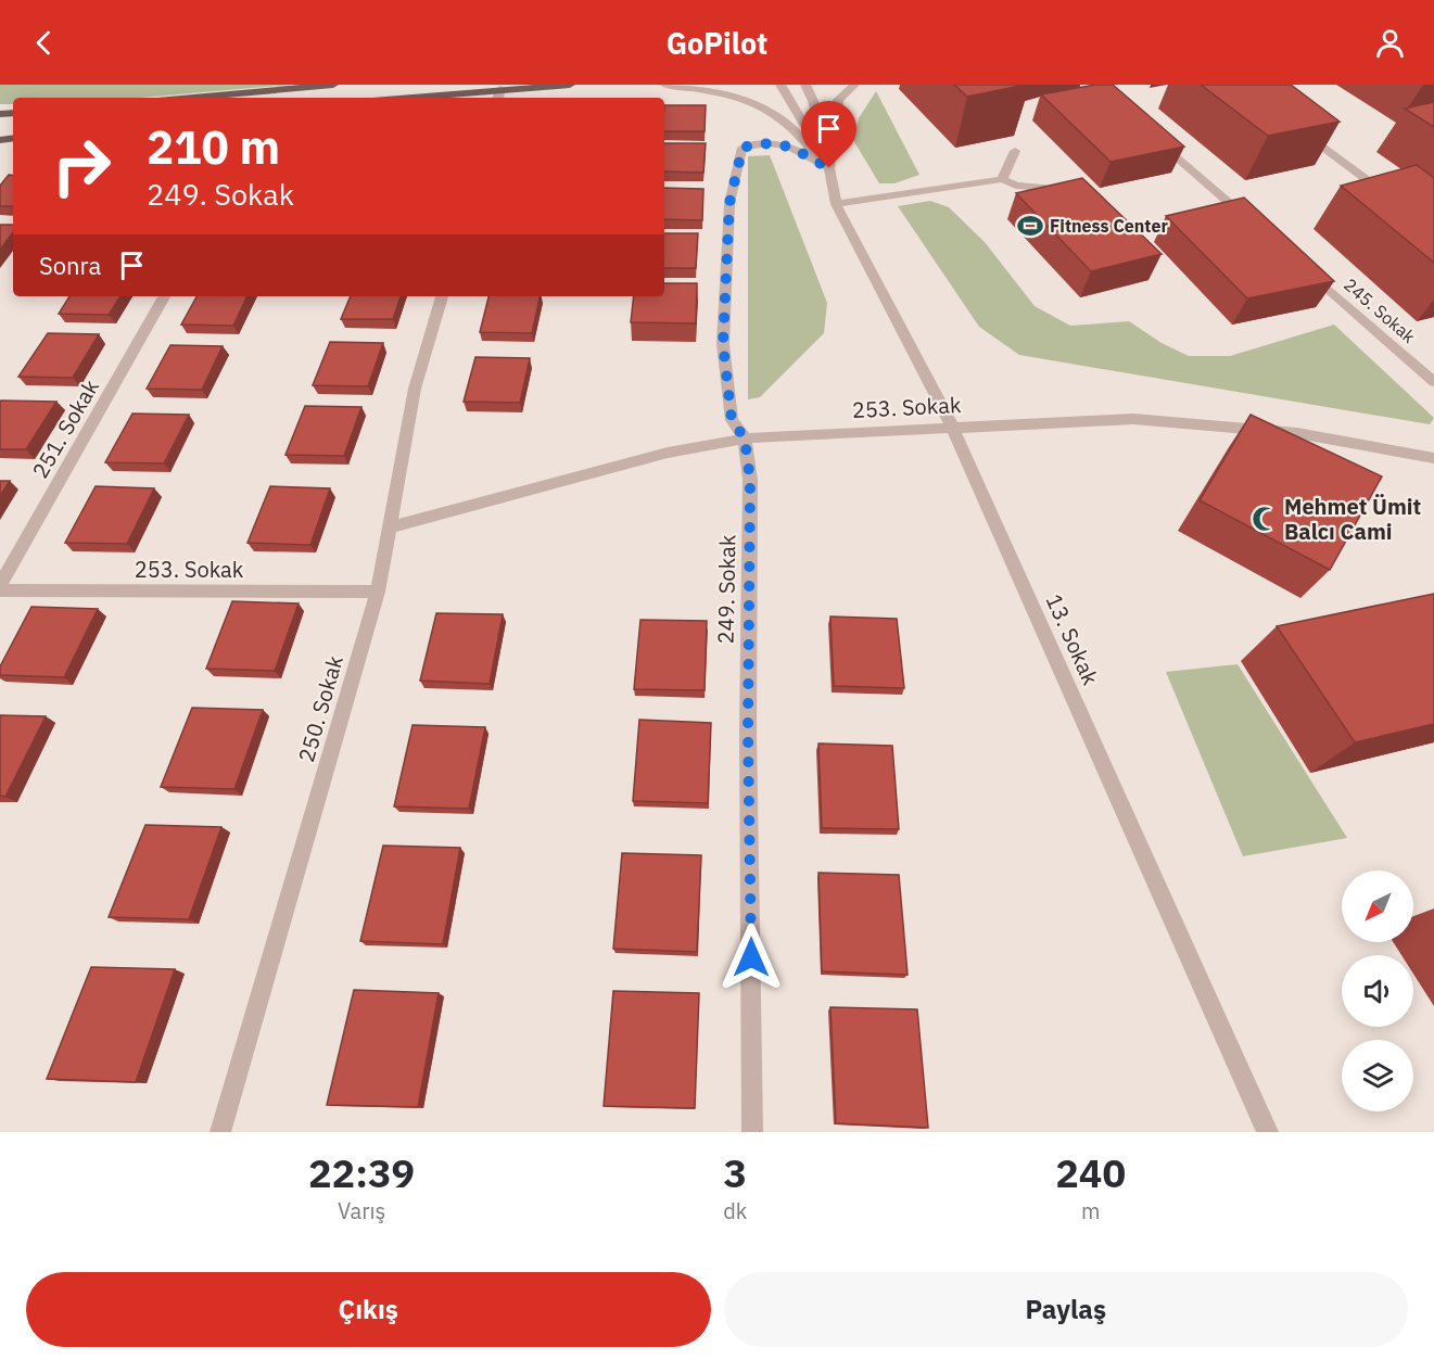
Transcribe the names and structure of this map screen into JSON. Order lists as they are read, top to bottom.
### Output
{
  "streets": {
    "street": [
      "245. Sokak",
      "253. Sokak",
      "251. Sokak",
      "249. Sokak",
      "13. Sokak",
      "250. Sokak"
    ]
  },
  "crossings": [
    ["253. Sokak", "249. Sokak"],
    ["253. Sokak", "13. Sokak"],
    ["253. Sokak", "250. Sokak"],
    ["249. Sokak", "13. Sokak"]
  ],
  "places": {
    "sports": ["Fitness Center"],
    "mosque": ["Mehmet Ümit Balcı Cami"]
  },
  "north": "bottom left",
  "page": {
    "header": "GoPilot",
    "turn": ["210 m", "249. Sokak"],
    "then": "Sonra",
    "eta": [
      "22:39",
      "Varış",
      "3",
      "dk",
      "240",
      "m"
    ],
    "buttons": ["Çıkış", "Paylaş"]
  }
}
